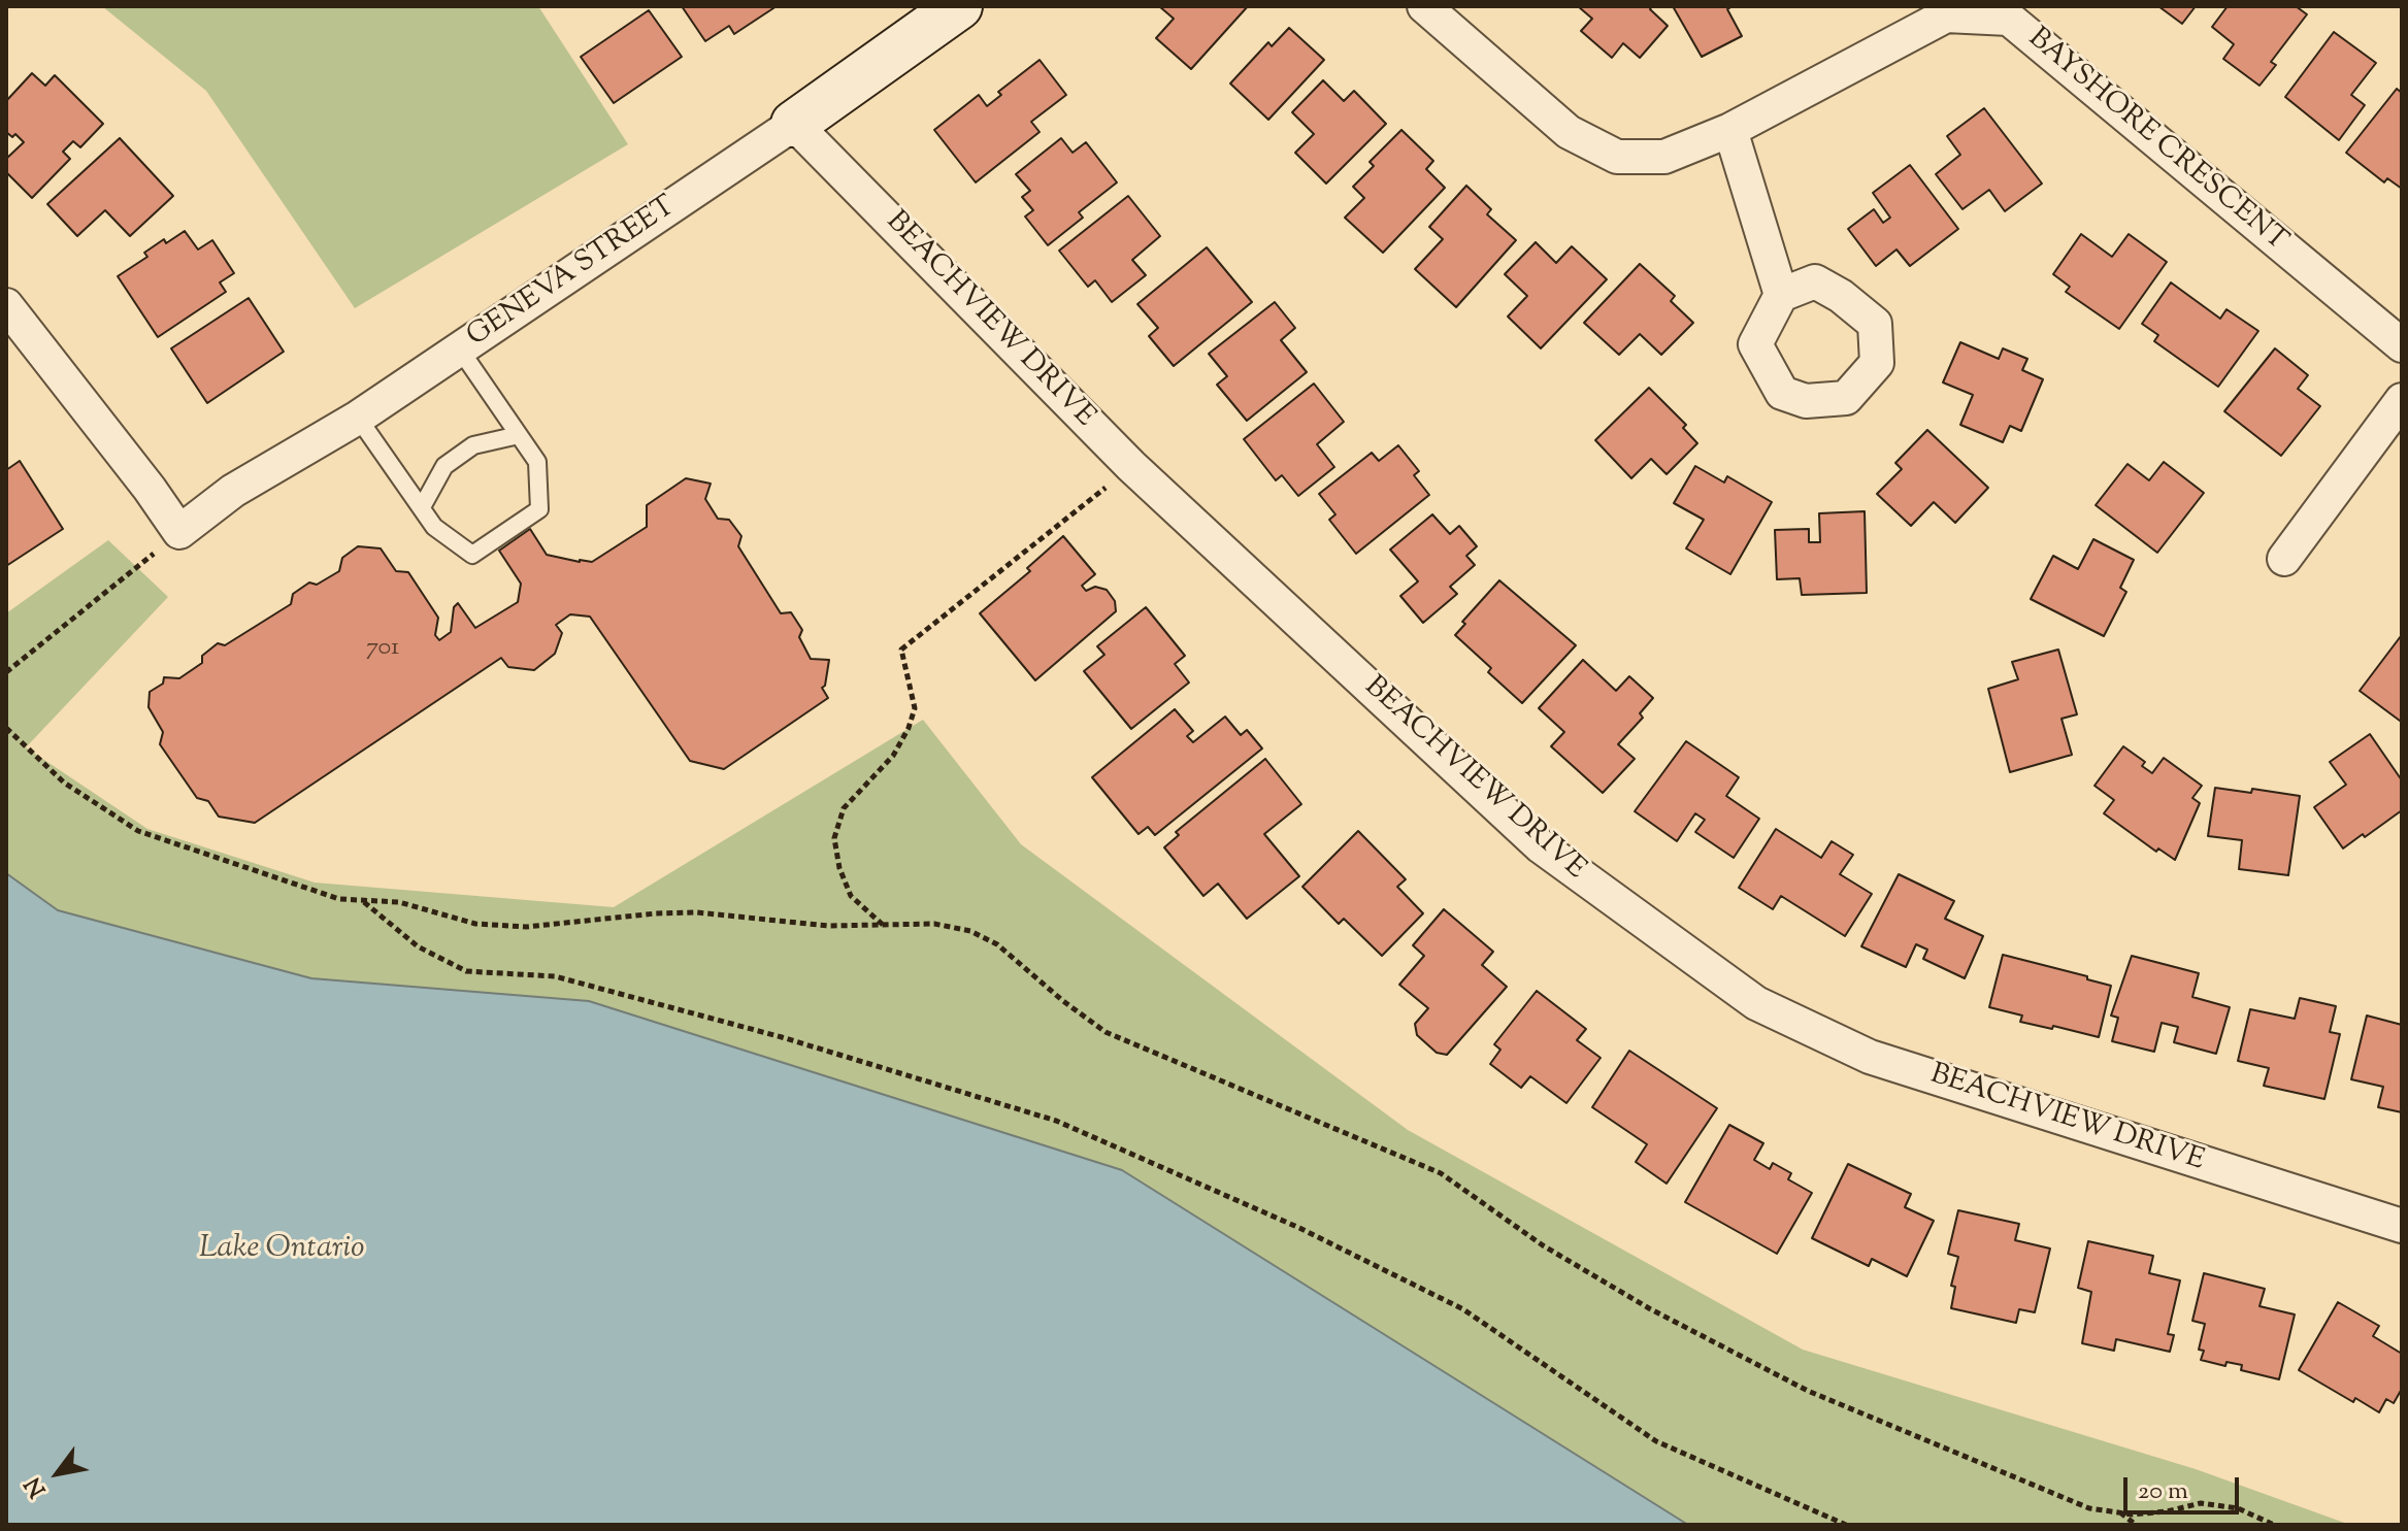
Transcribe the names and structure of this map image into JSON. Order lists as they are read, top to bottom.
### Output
{
  "streets": {
    "street": ["BAYSHORE CRESCENT", "GENEVA STREET", "BEACHVIEW DRIVE"]
  },
  "crossings": [
    ["GENEVA STREET", "BEACHVIEW DRIVE"]
  ],
  "water": ["Lake Ontario"],
  "house_numbers": ["701"],
  "scale_bar": "20 m",
  "north": "bottom left"
}
